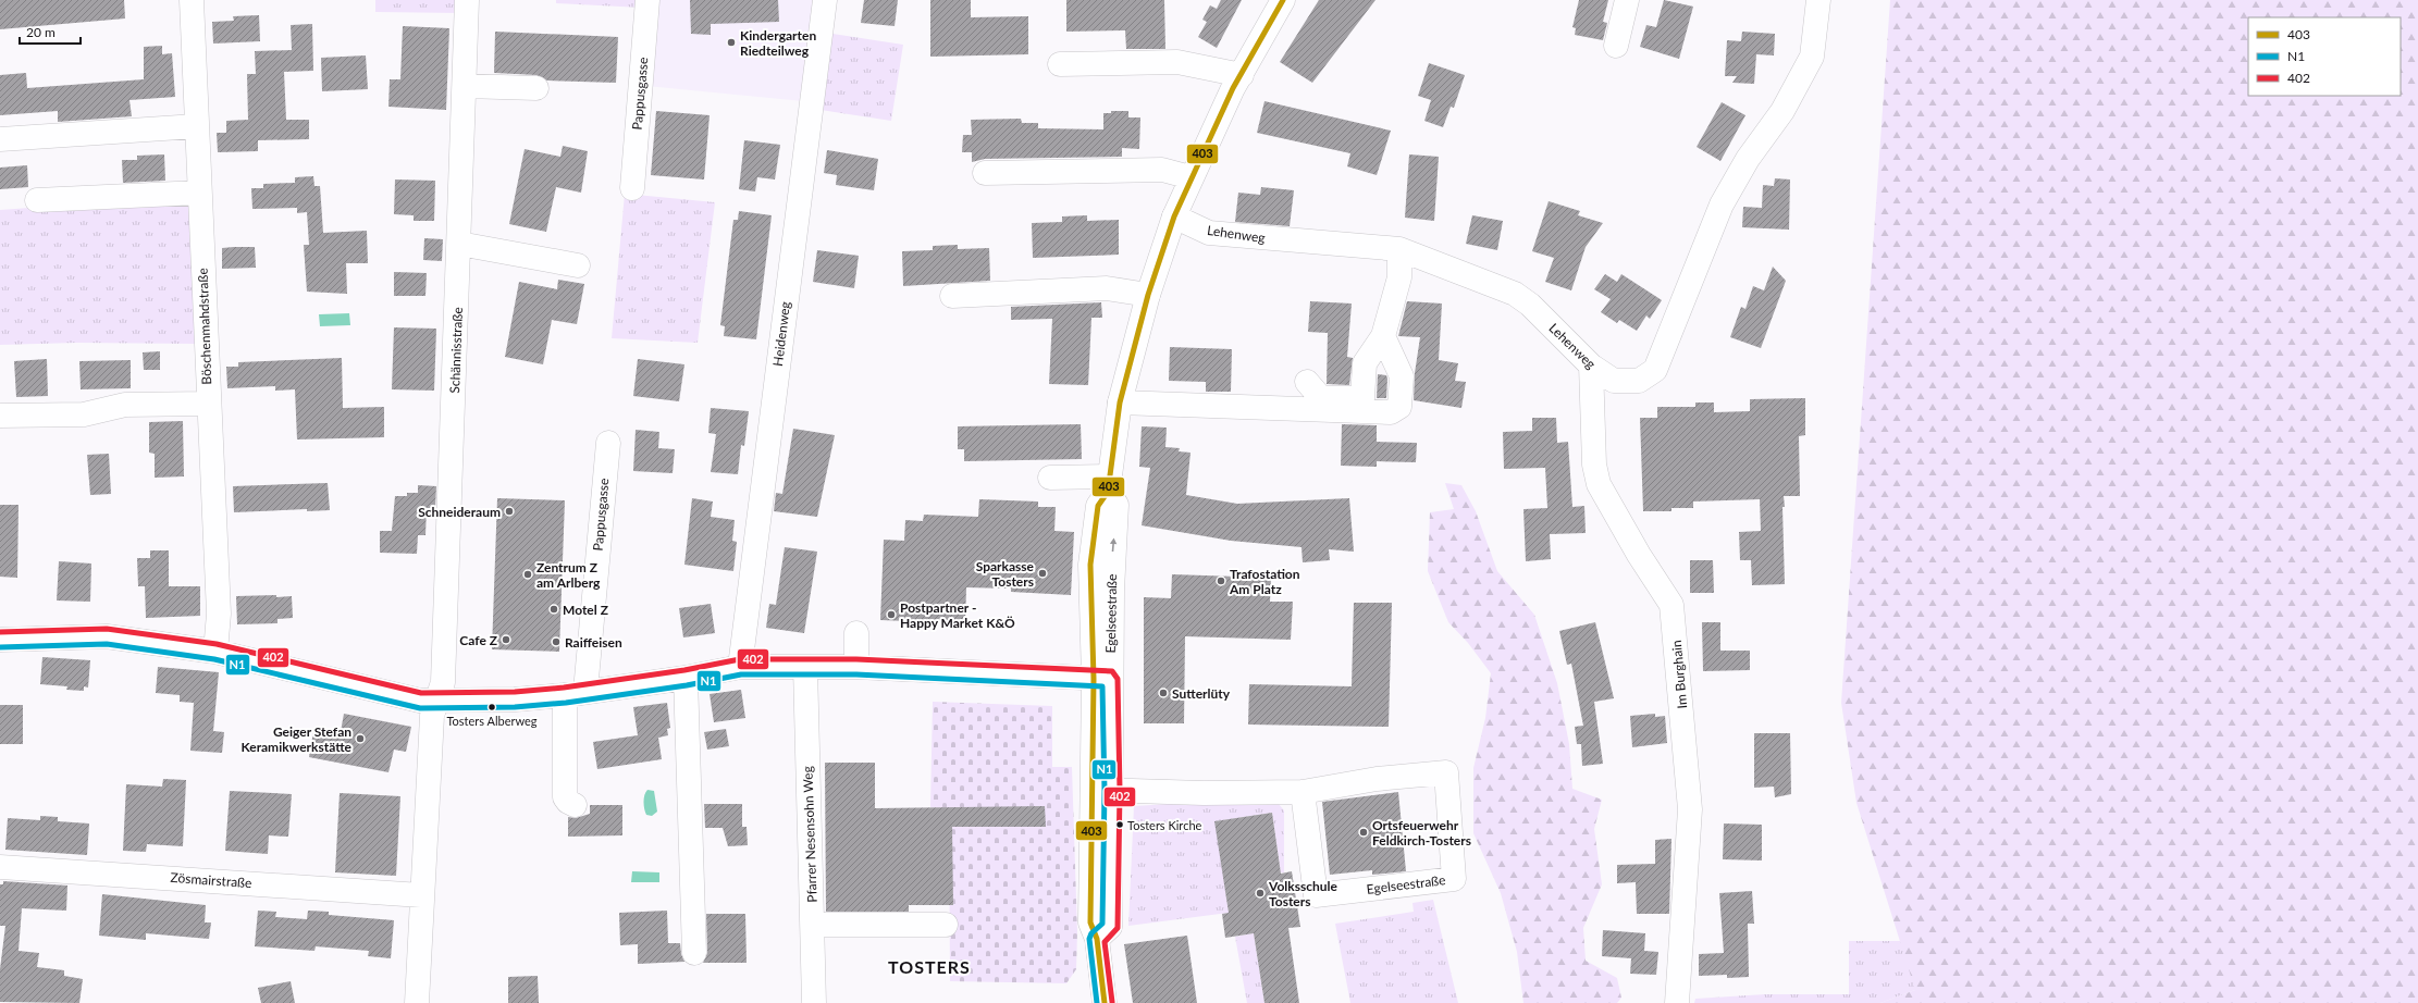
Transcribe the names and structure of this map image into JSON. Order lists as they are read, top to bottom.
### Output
{
  "streets": {
    "street": [
      "Pappusgasse",
      "Lehenweg",
      "Böschenmahdstraße",
      "Heidenweg",
      "Schännisstraße",
      "Egelseestraße",
      "Im Burghain",
      "Pfarrer Nesensohn Weg",
      "Zösmairstraße"
    ]
  },
  "crossings": [
    ["Lehenweg", "Im Burghain"]
  ],
  "districts": ["TOSTERS"],
  "places": [
    "Kindergarten Riedteilweg",
    "Schneideraum",
    "Sparkasse Tosters",
    "Zentrum Z am Arlberg",
    "Trafostation Am Platz",
    "Motel Z",
    "Postpartner - Happy Market K&Ö",
    "Cafe Z",
    "Raiffeisen",
    "Sutterlüty",
    "Tosters Alberweg",
    "Geiger Stefan Keramikwerkstätte",
    "Tosters Kirche",
    "Ortsfeuerwehr Feldkirch-Tosters",
    "Volksschule Tosters"
  ],
  "lines": ["transit line 403", "transit line 402", "transit line N1"],
  "legend": ["403", "N1", "402"],
  "scale_bar": "20 m"
}
